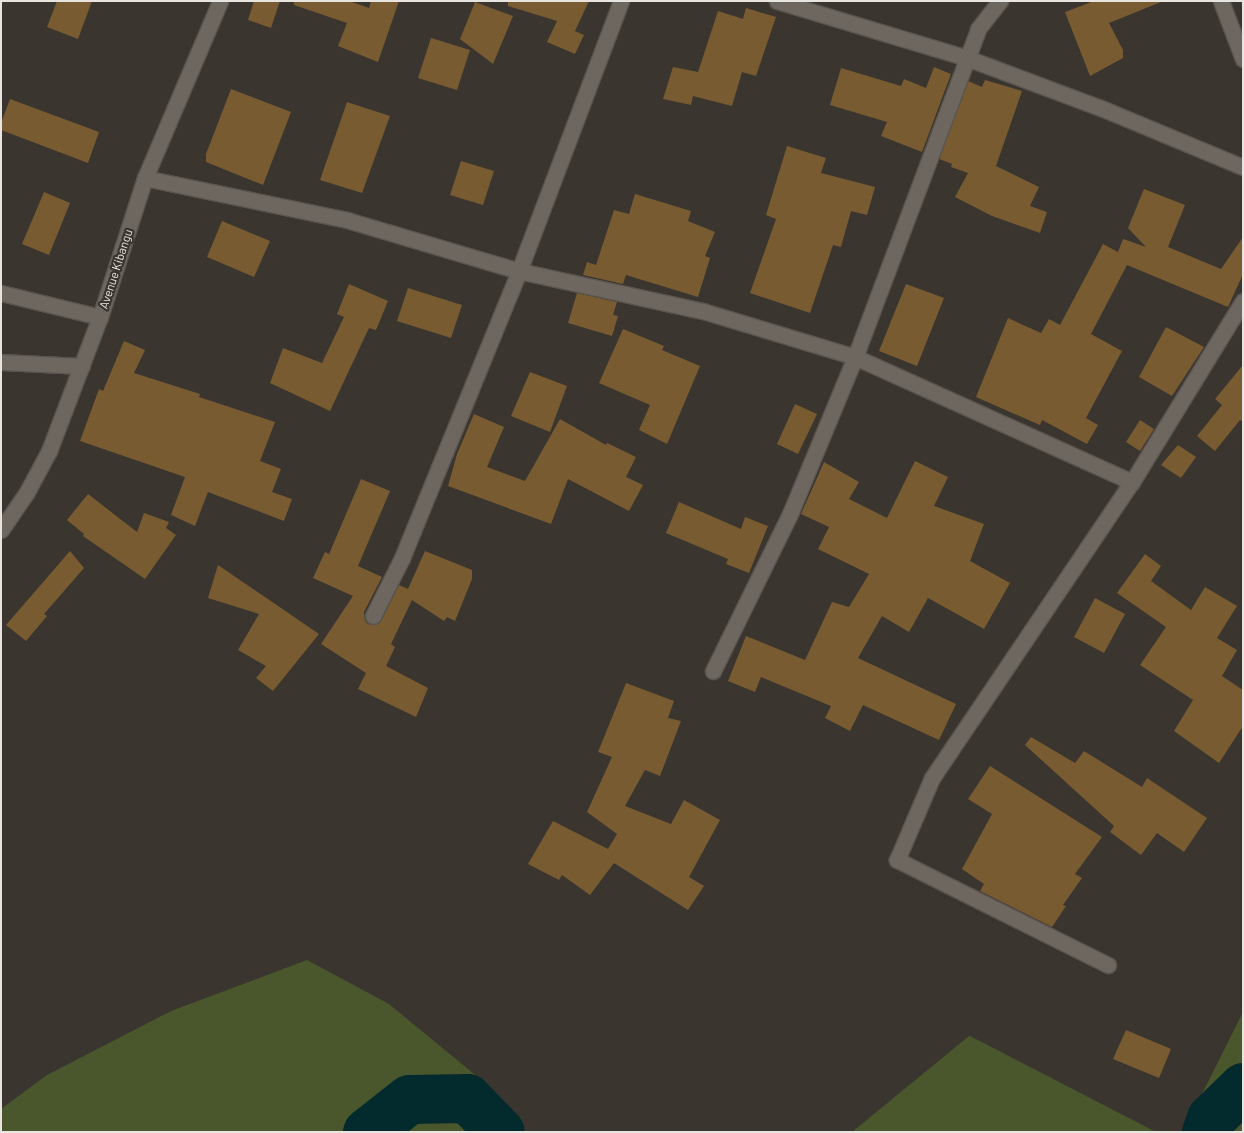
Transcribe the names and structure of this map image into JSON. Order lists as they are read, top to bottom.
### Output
{
  "streets": {
    "street": ["Avenue Kibangu"]
  }
}
